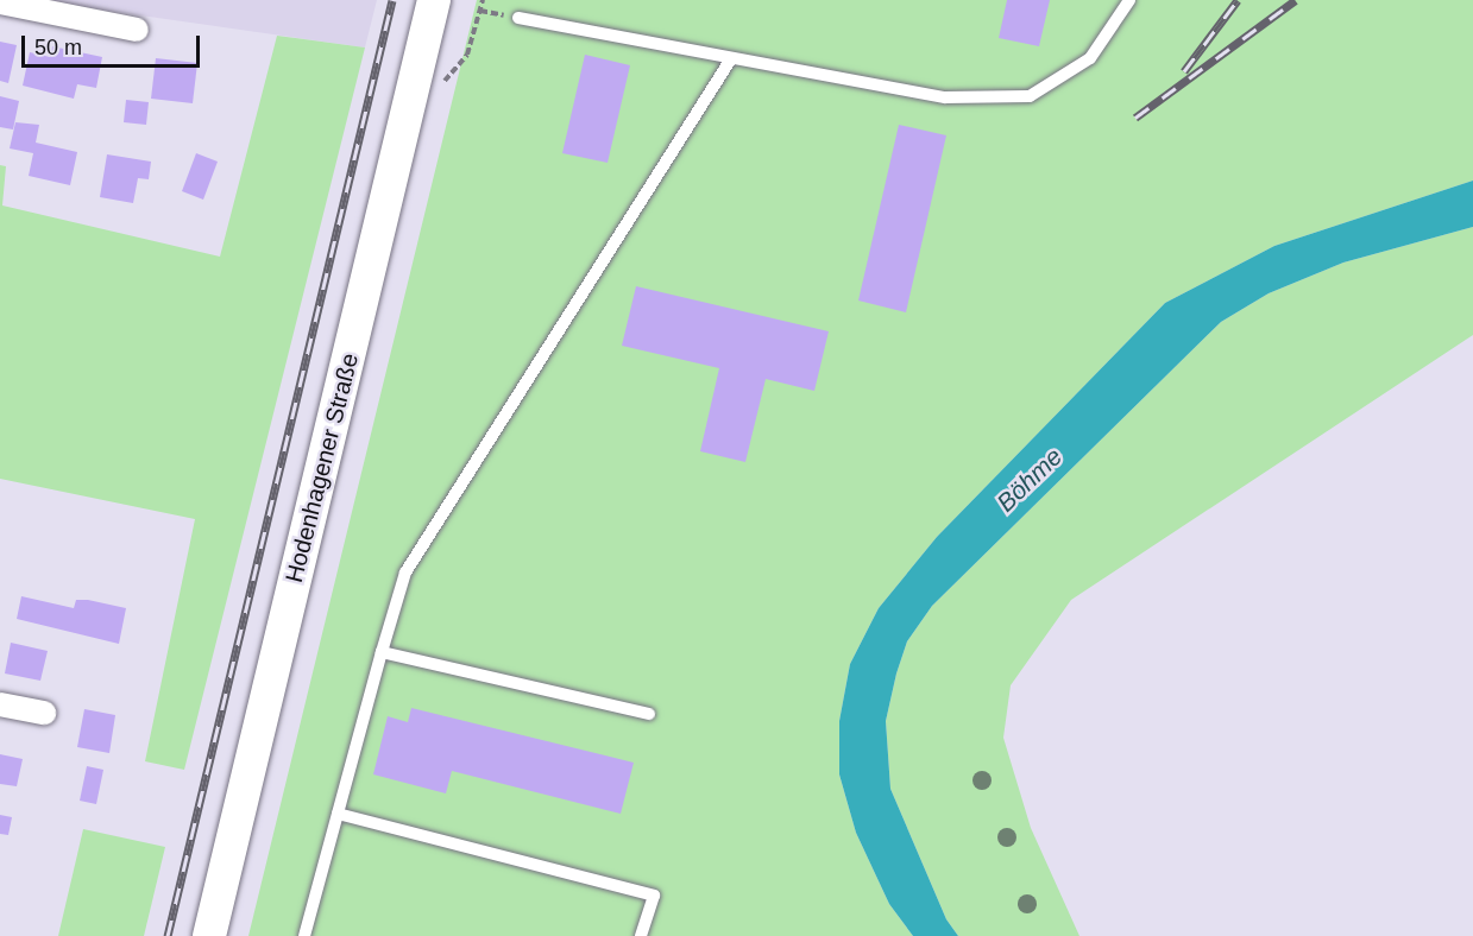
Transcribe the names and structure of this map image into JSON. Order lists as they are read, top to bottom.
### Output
{
  "streets": {
    "main road": ["Hodenhagener Straße"]
  },
  "water": ["Böhme"],
  "scale_bar": "50 m"
}
